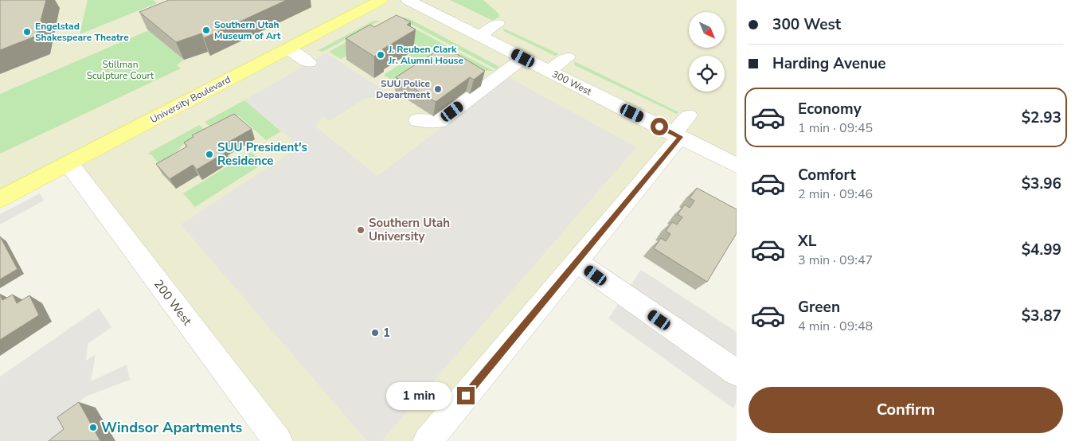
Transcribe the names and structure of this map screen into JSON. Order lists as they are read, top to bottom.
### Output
{
  "streets": {
    "main road": ["University Boulevard"],
    "street": ["300 West", "200 West"]
  },
  "crossings": [
    ["University Boulevard", "200 West"]
  ],
  "parks": ["Stillman Sculpture Court"],
  "places": [
    "Southern Utah Museum of Art",
    "Engelstad Shakespeare Theatre",
    "J. Reuben Clark Jr. Alumni House",
    "SUU Police Department",
    "SUU President's Residence",
    "Southern Utah University",
    "1",
    "Windsor Apartments"
  ],
  "north": "bottom right",
  "page": {
    "banner": ["300 West", "Harding Avenue"],
    "list": [
      {
        "name": "Economy",
        "note": "1 min · 09:45",
        "value": "$2.93"
      },
      {
        "name": "Comfort",
        "note": "2 min · 09:46",
        "value": "$3.96"
      },
      {
        "name": "XL",
        "note": "3 min · 09:47",
        "value": "$4.99"
      },
      {
        "name": "Green",
        "note": "4 min · 09:48",
        "value": "$3.87"
      }
    ],
    "buttons": "Confirm",
    "bubble": "1 min"
  }
}
